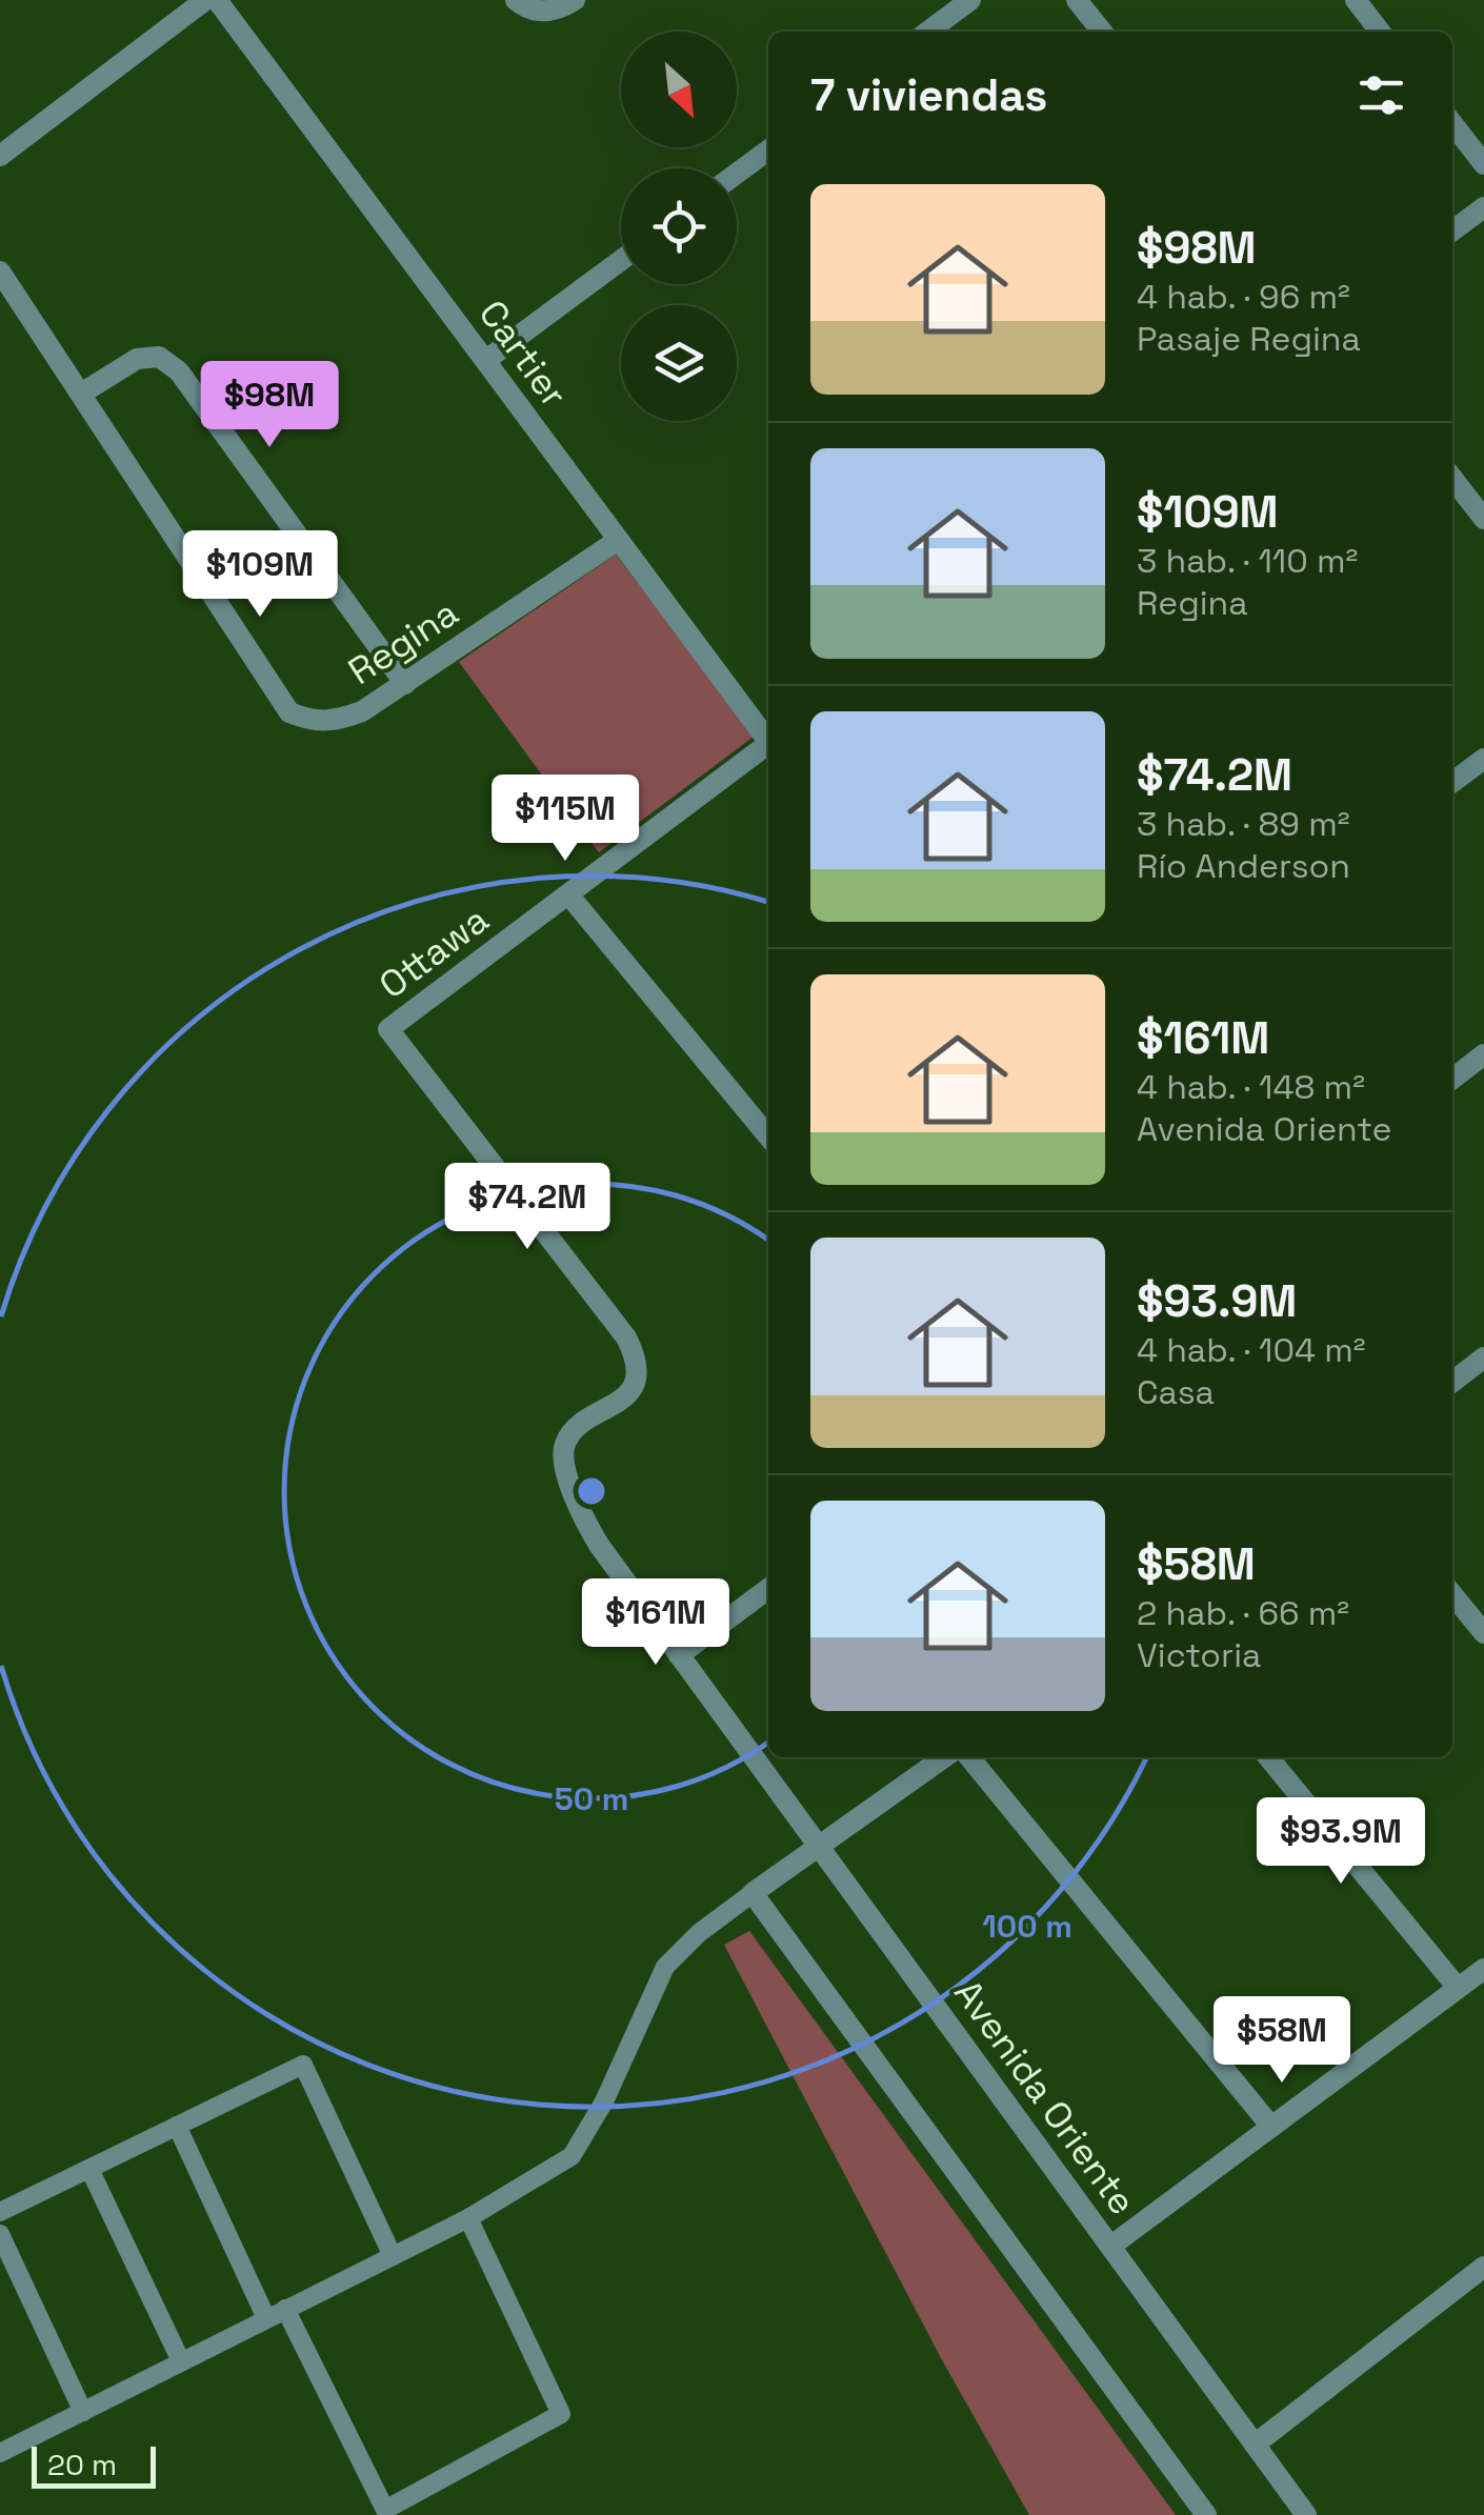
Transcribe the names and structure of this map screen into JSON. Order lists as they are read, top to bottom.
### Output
{
  "streets": {
    "street": [
      "Cartier",
      "Regina",
      "Ottawa",
      "Avenida Oriente"
    ]
  },
  "crossings": [
    ["Cartier", "Regina"],
    ["Ottawa", "Avenida Oriente"]
  ],
  "scale_bar": "20 m",
  "north": "bottom right",
  "page": {
    "heading": "7 viviendas",
    "list": [
      {
        "name": "$98M",
        "note": "4 hab. · 96 m² · Pasaje Regina"
      },
      {
        "name": "$109M",
        "note": "3 hab. · 110 m² · Regina"
      },
      {
        "name": "$74.2M",
        "note": "3 hab. · 89 m² · Río Anderson"
      },
      {
        "name": "$161M",
        "note": "4 hab. · 148 m² · Avenida Oriente"
      },
      {
        "name": "$93.9M",
        "note": "4 hab. · 104 m² · Casa"
      },
      {
        "name": "$58M",
        "note": "2 hab. · 66 m² · Victoria"
      }
    ],
    "price": [
      "$98M",
      "$109M",
      "$115M",
      "$74.2M",
      "$161M",
      "$93.9M",
      "$58M"
    ],
    "scale": "20 m"
  },
  "rings": ["50 m", "100 m"]
}
